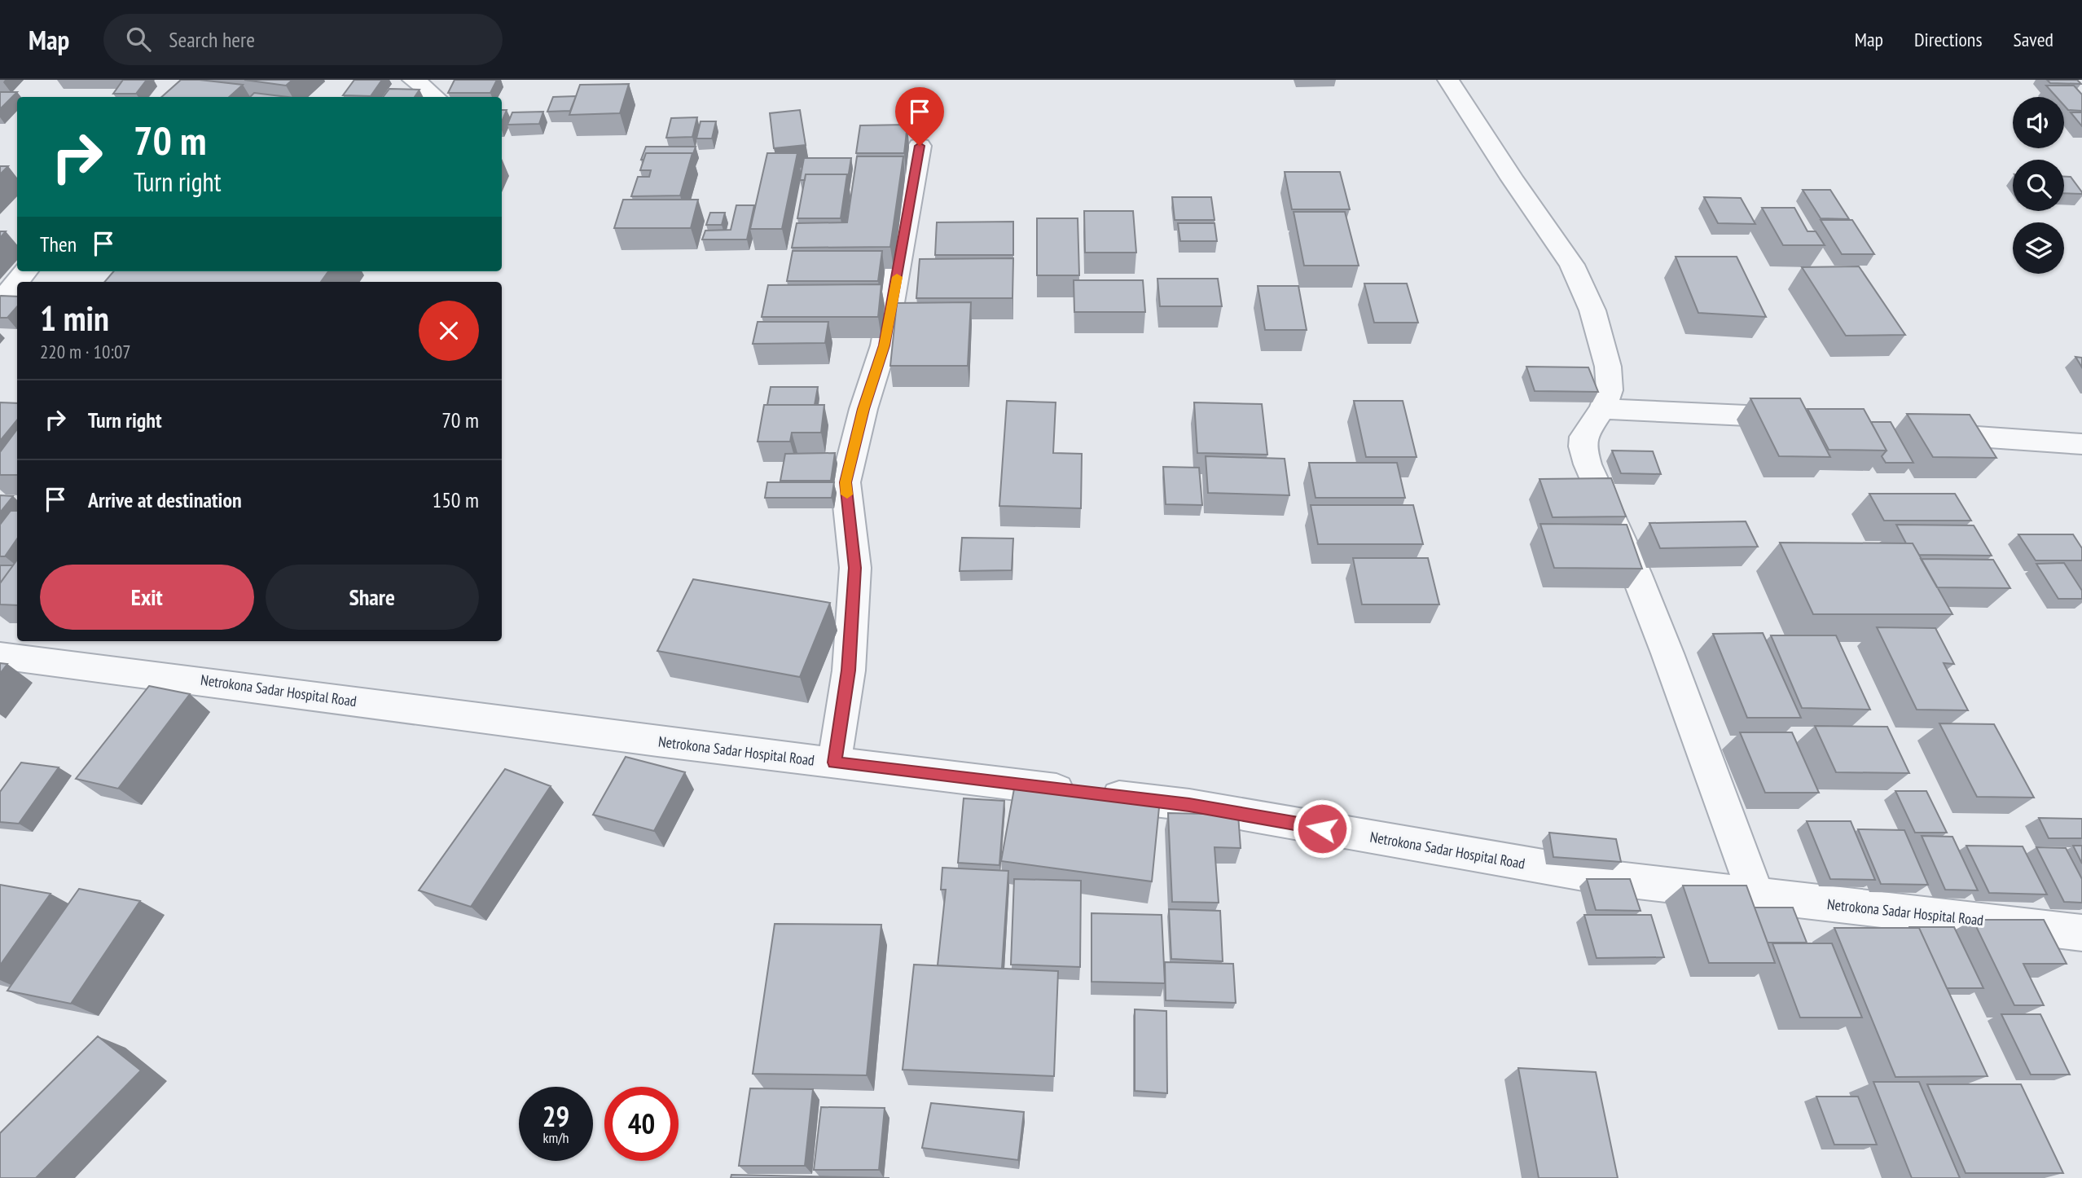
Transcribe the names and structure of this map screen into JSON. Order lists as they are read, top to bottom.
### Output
{
  "streets": {
    "street": ["Netrokona Sadar Hospital Road"]
  },
  "page": {
    "header": "Map",
    "search": "Search here",
    "nav": ["Map", "Directions", "Saved"],
    "turn": ["70 m", "Turn right"],
    "then": "Then",
    "heading": ["1 min", "220 m · 10:07"],
    "list": [
      {
        "name": "Turn right",
        "value": "70 m"
      },
      {
        "name": "Arrive at destination",
        "value": "150 m"
      }
    ],
    "buttons": ["Exit", "Share"],
    "speed": "29 km/h",
    "limit": "40"
  }
}
